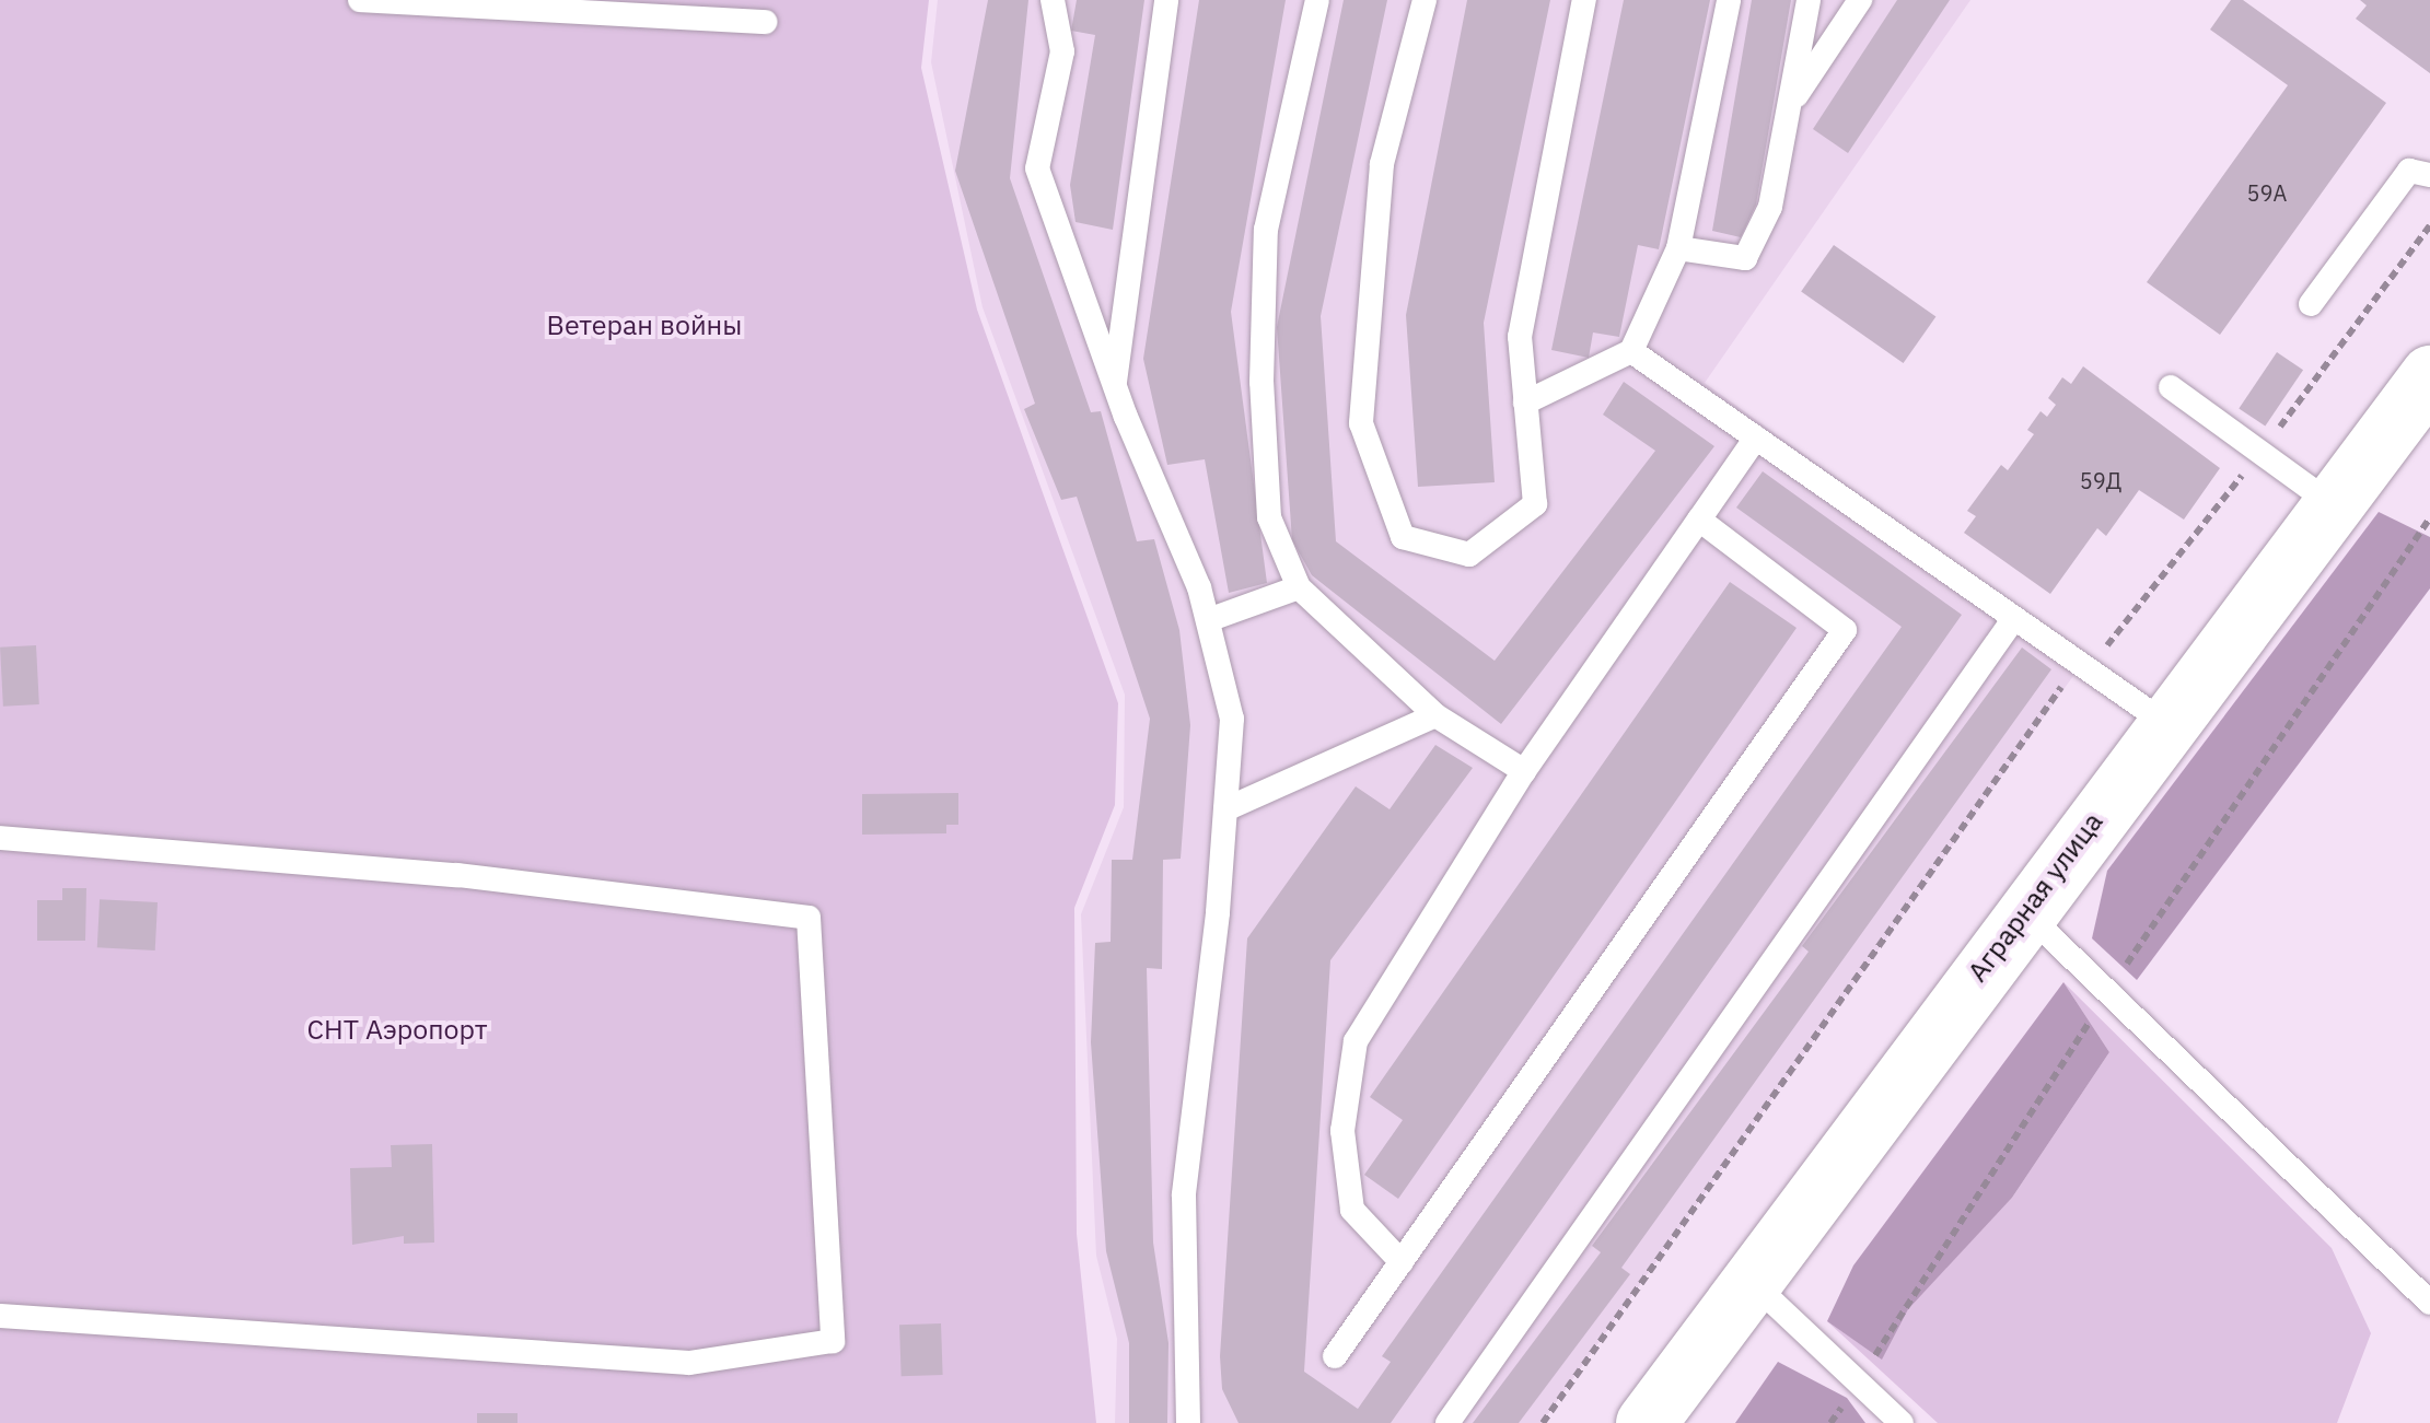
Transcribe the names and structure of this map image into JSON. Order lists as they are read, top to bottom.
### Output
{
  "streets": {
    "street": ["Аграрная улица"]
  },
  "parks": ["Ветеран войны", "СНТ Аэропорт"],
  "house_numbers": ["59А", "59Д"]
}
